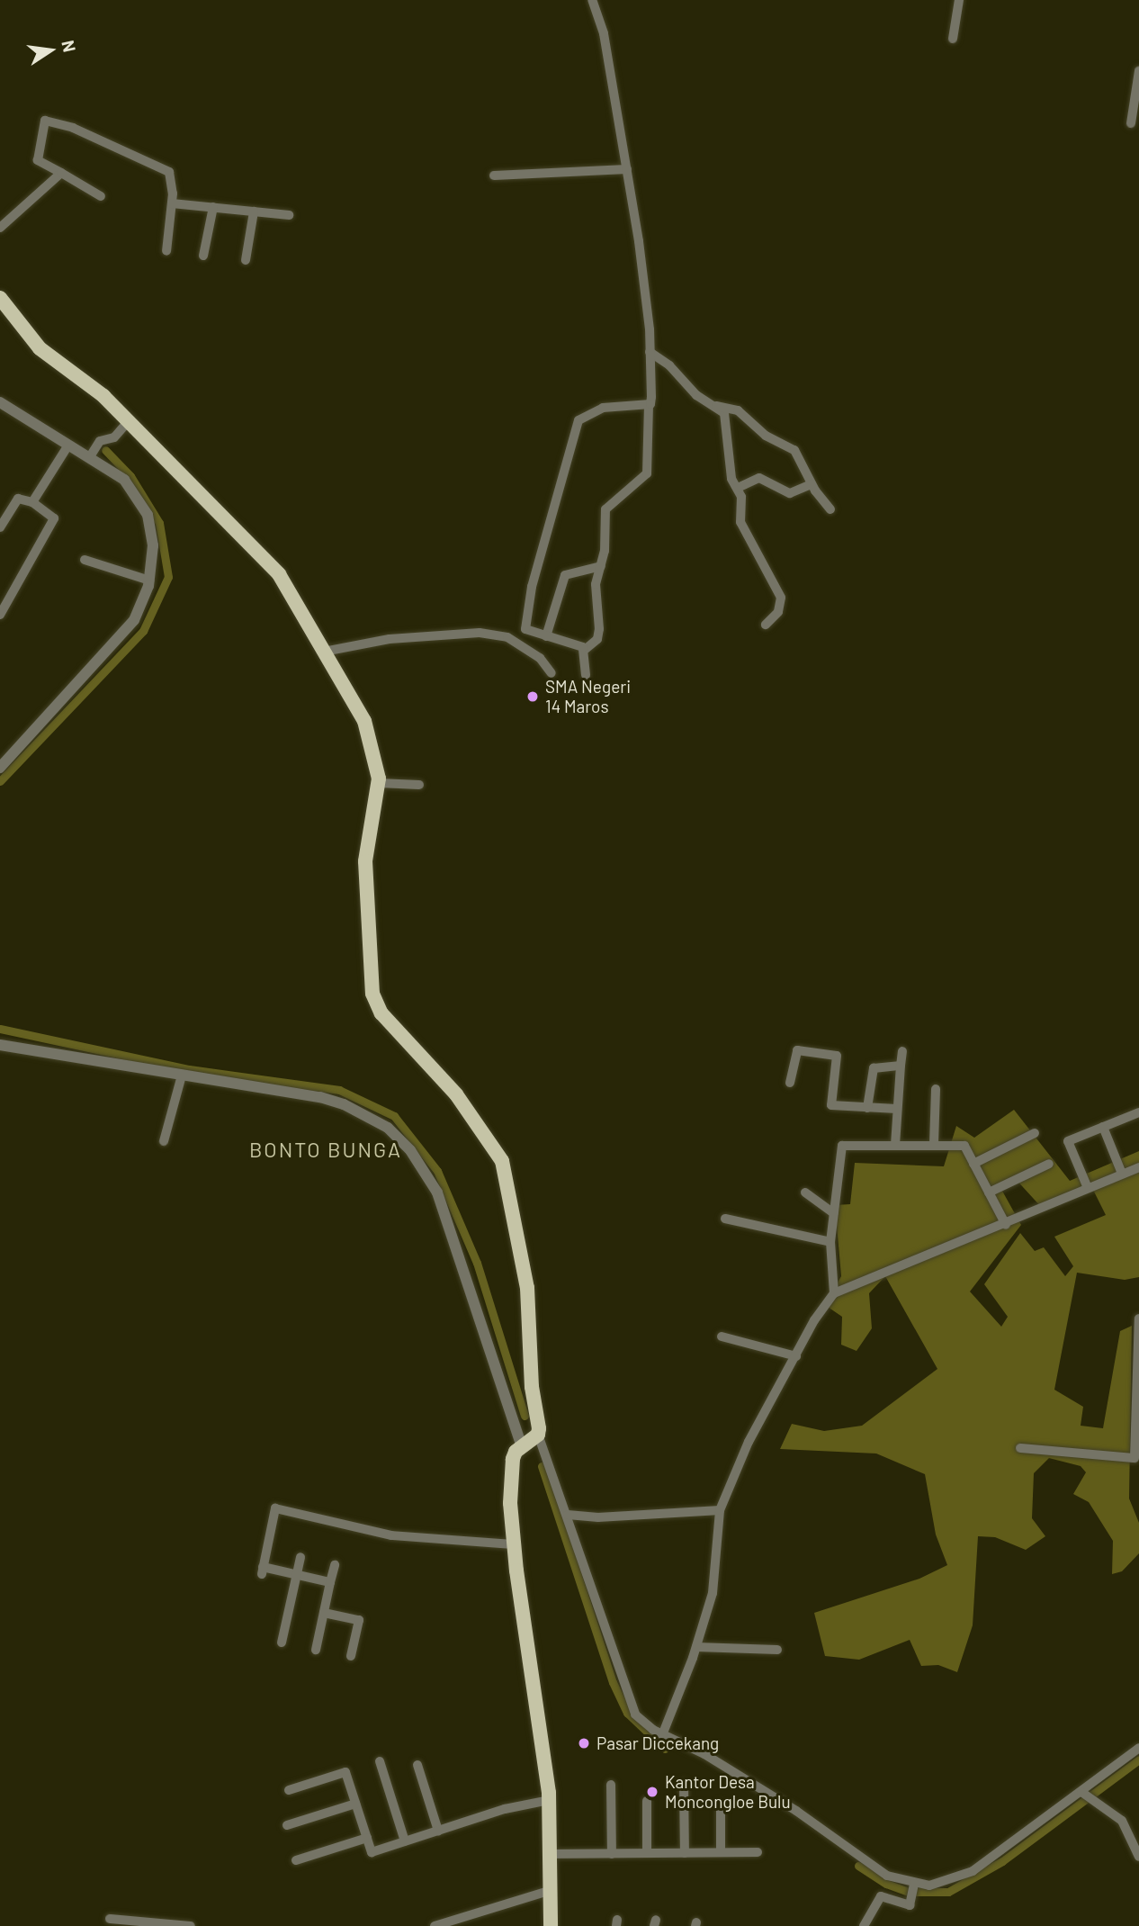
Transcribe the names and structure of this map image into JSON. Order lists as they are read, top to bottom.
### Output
{
  "districts": ["BONTO BUNGA"],
  "places": ["SMA Negeri 14 Maros", "Pasar Diccekang", "Kantor Desa Moncongloe Bulu"],
  "north": "right"
}
